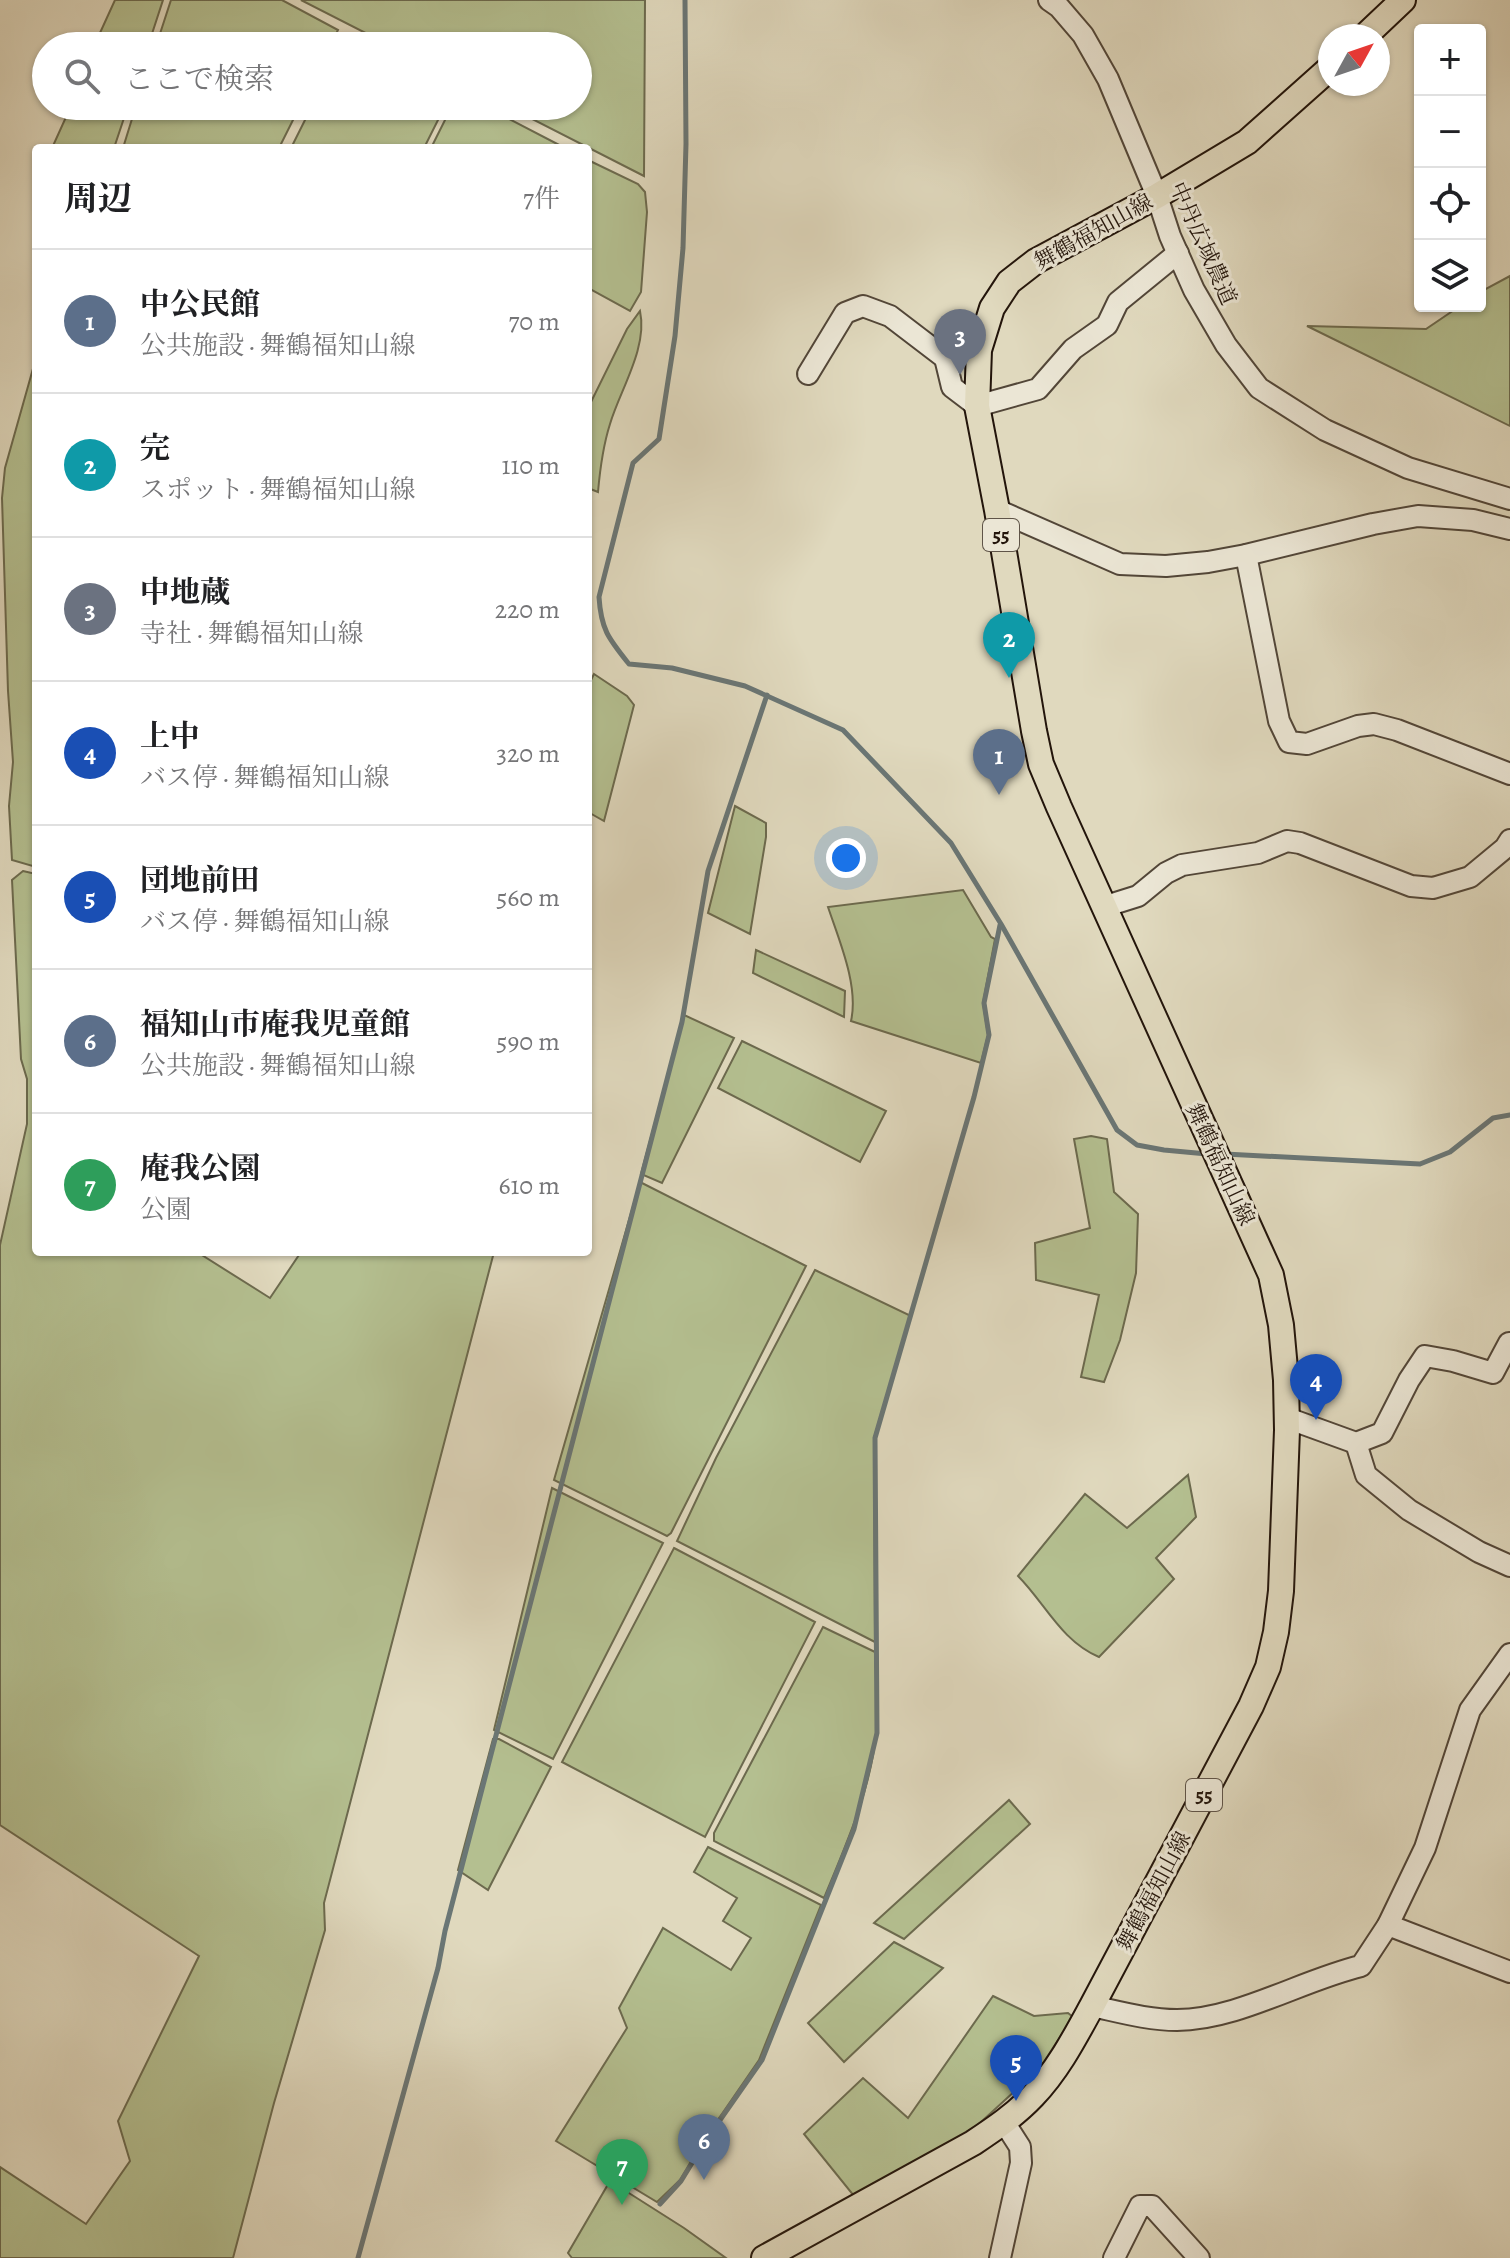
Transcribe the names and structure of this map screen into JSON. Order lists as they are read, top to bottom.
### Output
{
  "streets": {
    "main road": ["舞鶴福知山線", "55"],
    "street": ["中丹広域農道"]
  },
  "crossings": [
    ["舞鶴福知山線", "中丹広域農道"]
  ],
  "north": "top right",
  "page": {
    "map_buttons": ["+", "−"],
    "search": "ここで検索",
    "heading": ["周辺", "7件"],
    "list": [
      {
        "mark": "1",
        "name": "中公民館",
        "note": "公共施設 · 舞鶴福知山線",
        "value": "70 m"
      },
      {
        "mark": "2",
        "name": "完",
        "note": "スポット · 舞鶴福知山線",
        "value": "110 m"
      },
      {
        "mark": "3",
        "name": "中地蔵",
        "note": "寺社 · 舞鶴福知山線",
        "value": "220 m"
      },
      {
        "mark": "4",
        "name": "上中",
        "note": "バス停 · 舞鶴福知山線",
        "value": "320 m"
      },
      {
        "mark": "5",
        "name": "団地前田",
        "note": "バス停 · 舞鶴福知山線",
        "value": "560 m"
      },
      {
        "mark": "6",
        "name": "福知山市庵我児童館",
        "note": "公共施設 · 舞鶴福知山線",
        "value": "590 m"
      },
      {
        "mark": "7",
        "name": "庵我公園",
        "note": "公園",
        "value": "610 m"
      }
    ],
    "pins": [
      "3",
      "2",
      "1",
      "4",
      "5",
      "6",
      "7"
    ]
  }
}
